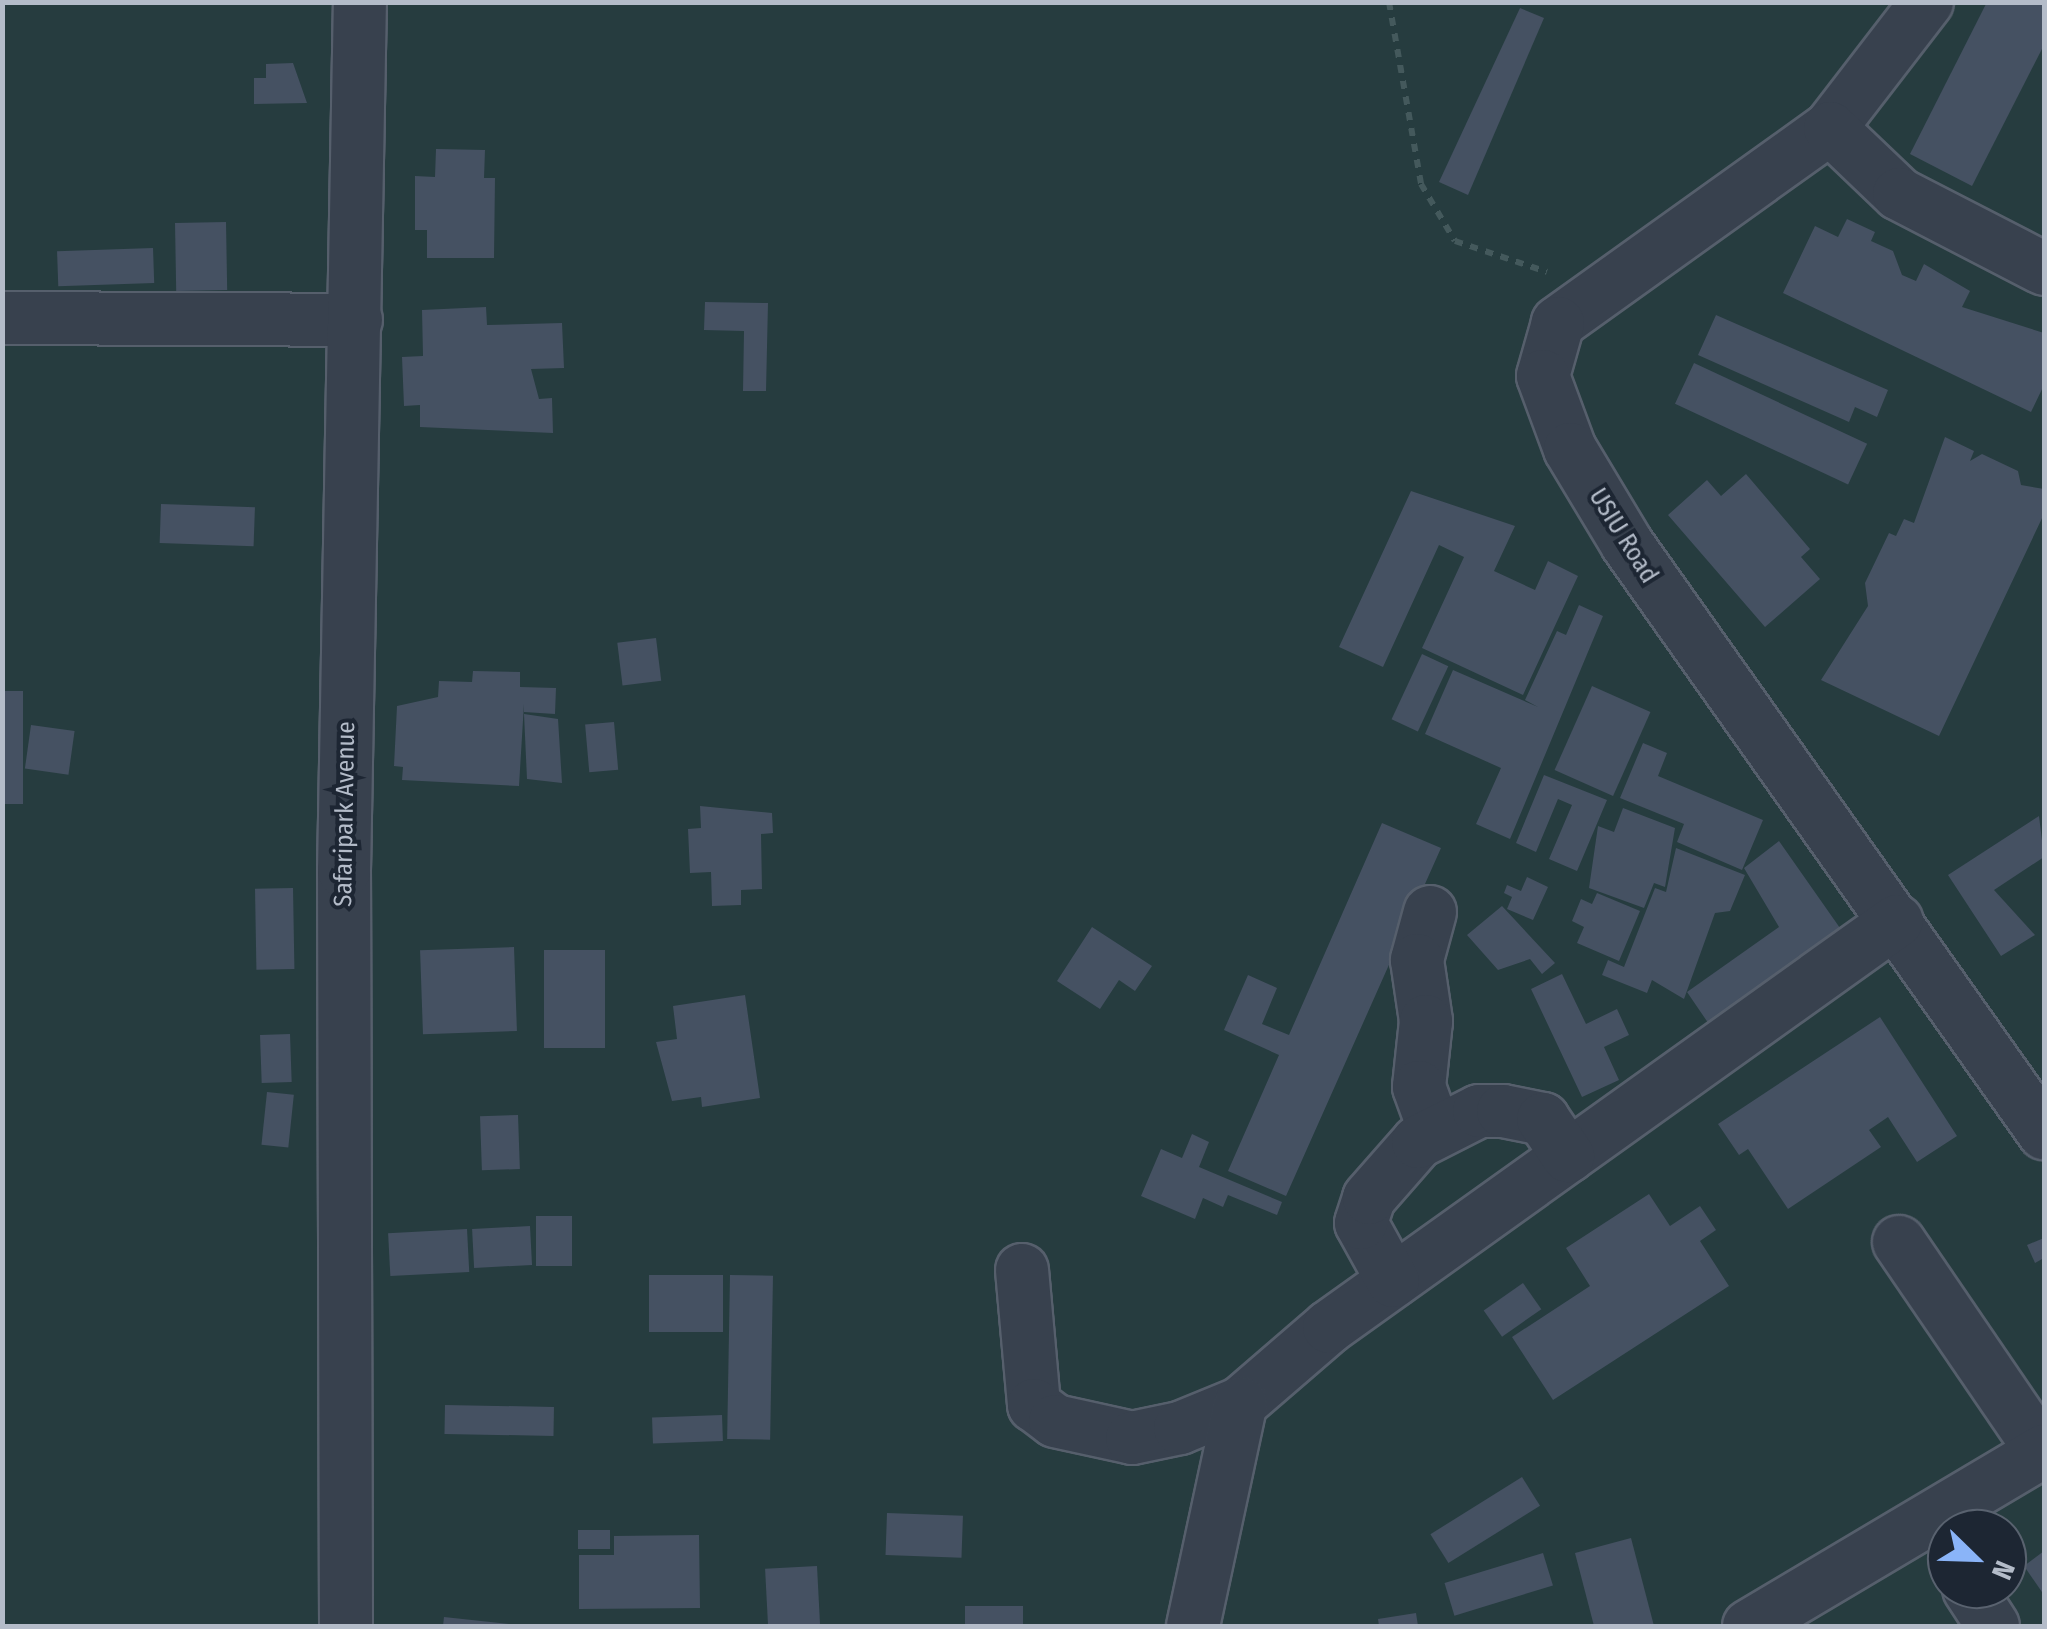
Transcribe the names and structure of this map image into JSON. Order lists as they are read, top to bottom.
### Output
{
  "streets": {
    "street": ["USIU Road", "Safaripark Avenue"]
  },
  "north": "bottom right"
}
